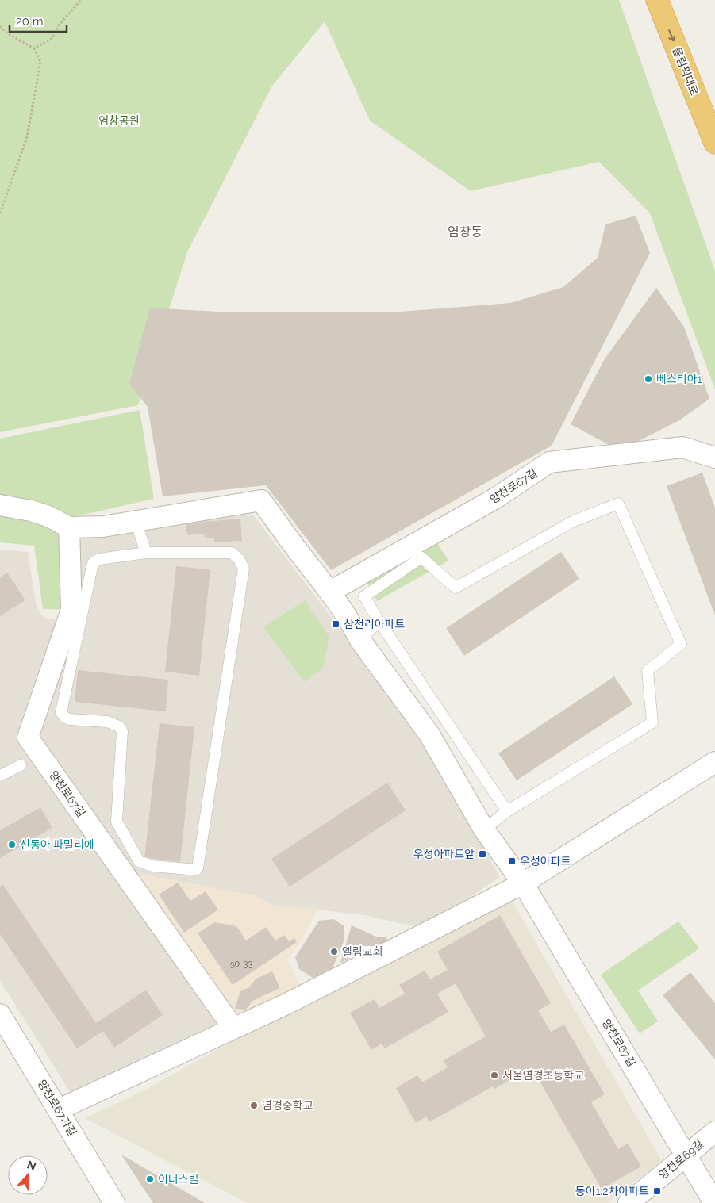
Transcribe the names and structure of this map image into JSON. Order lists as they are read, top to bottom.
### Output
{
  "streets": {
    "highway": ["올림픽대로"],
    "street": ["양천로67길", "양천로67가길", "양천로69길"]
  },
  "crossings": [
    ["양천로67길", "양천로69길"]
  ],
  "one_way": ["올림픽대로"],
  "districts": ["염창동"],
  "parks": ["염창공원"],
  "places": {
    "other": [
      "베스티아1",
      "신동아 파밀리에",
      "엘림교회",
      "서울염경초등학교",
      "염경중학교",
      "이너스빌"
    ],
    "transit": [
      "삼천리아파트",
      "우성아파트앞",
      "우성아파트",
      "동아1.2차아파트"
    ]
  },
  "house_numbers": ["50-33"],
  "scale_bar": "20 m",
  "north": "top"
}
